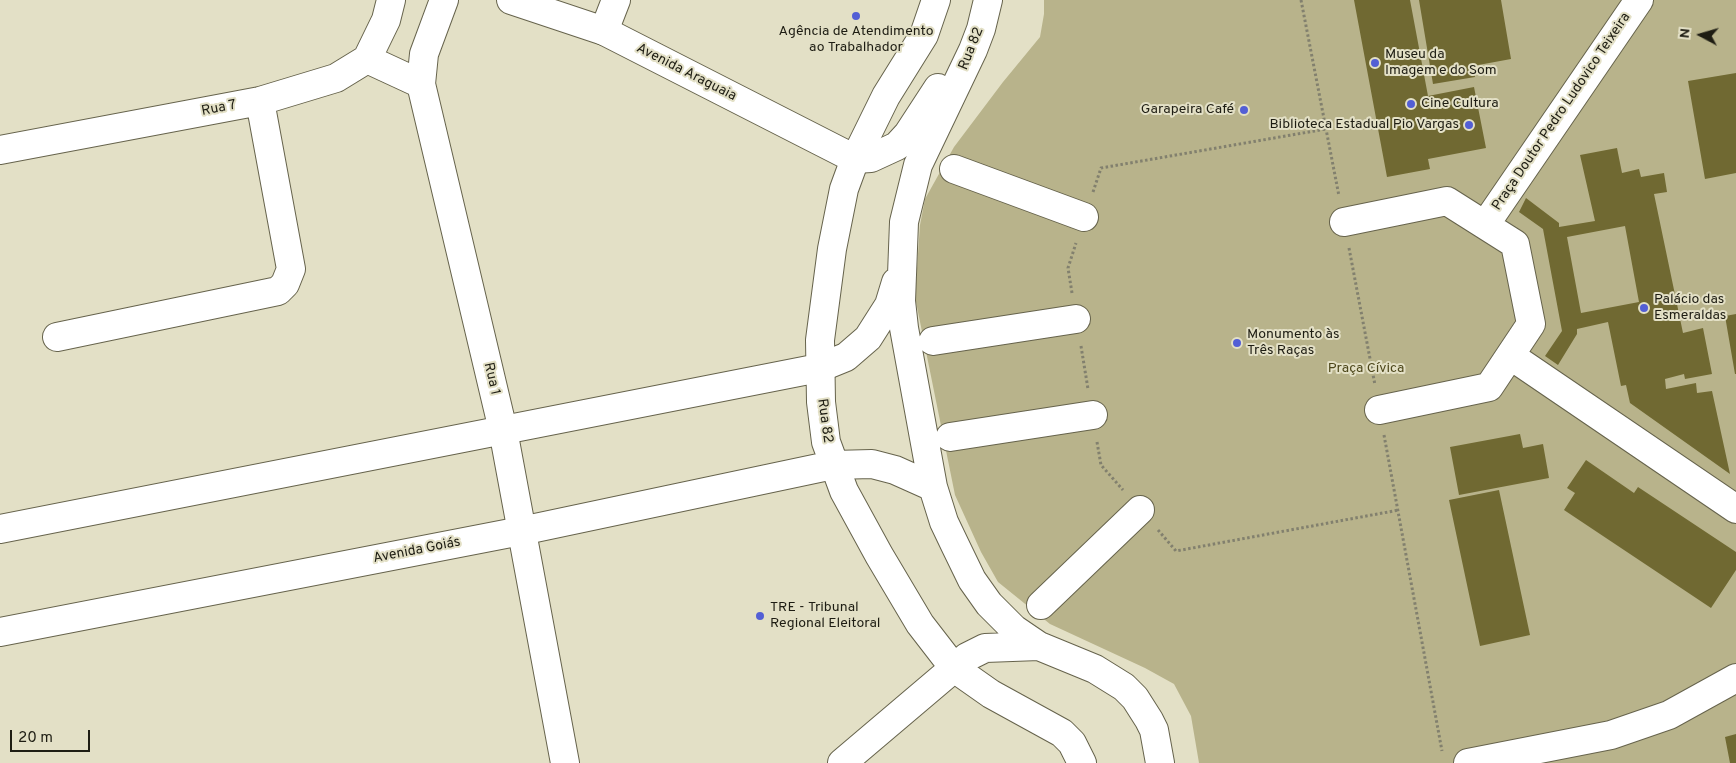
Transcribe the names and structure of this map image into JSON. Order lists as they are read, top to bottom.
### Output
{
  "streets": {
    "street": [
      "Rua 82",
      "Avenida Araguaia",
      "Rua 7",
      "Praça Doutor Pedro Ludovico Teixeira",
      "Rua 1",
      "Avenida Goiás"
    ]
  },
  "crossings": [
    ["Rua 82", "Avenida Araguaia"],
    ["Rua 82", "Avenida Goiás"],
    ["Rua 1", "Avenida Goiás"]
  ],
  "parks": ["Praça Cívica"],
  "places": [
    "Agência de Atendimento ao Trabalhador",
    "Museu da Imagem e do Som",
    "Cine Cultura",
    "Garapeira Café",
    "Biblioteca Estadual Pio Vargas",
    "Palácio das Esmeraldas",
    "Monumento às Três Raças",
    "TRE - Tribunal Regional Eleitoral"
  ],
  "scale_bar": "20 m",
  "north": "left"
}
